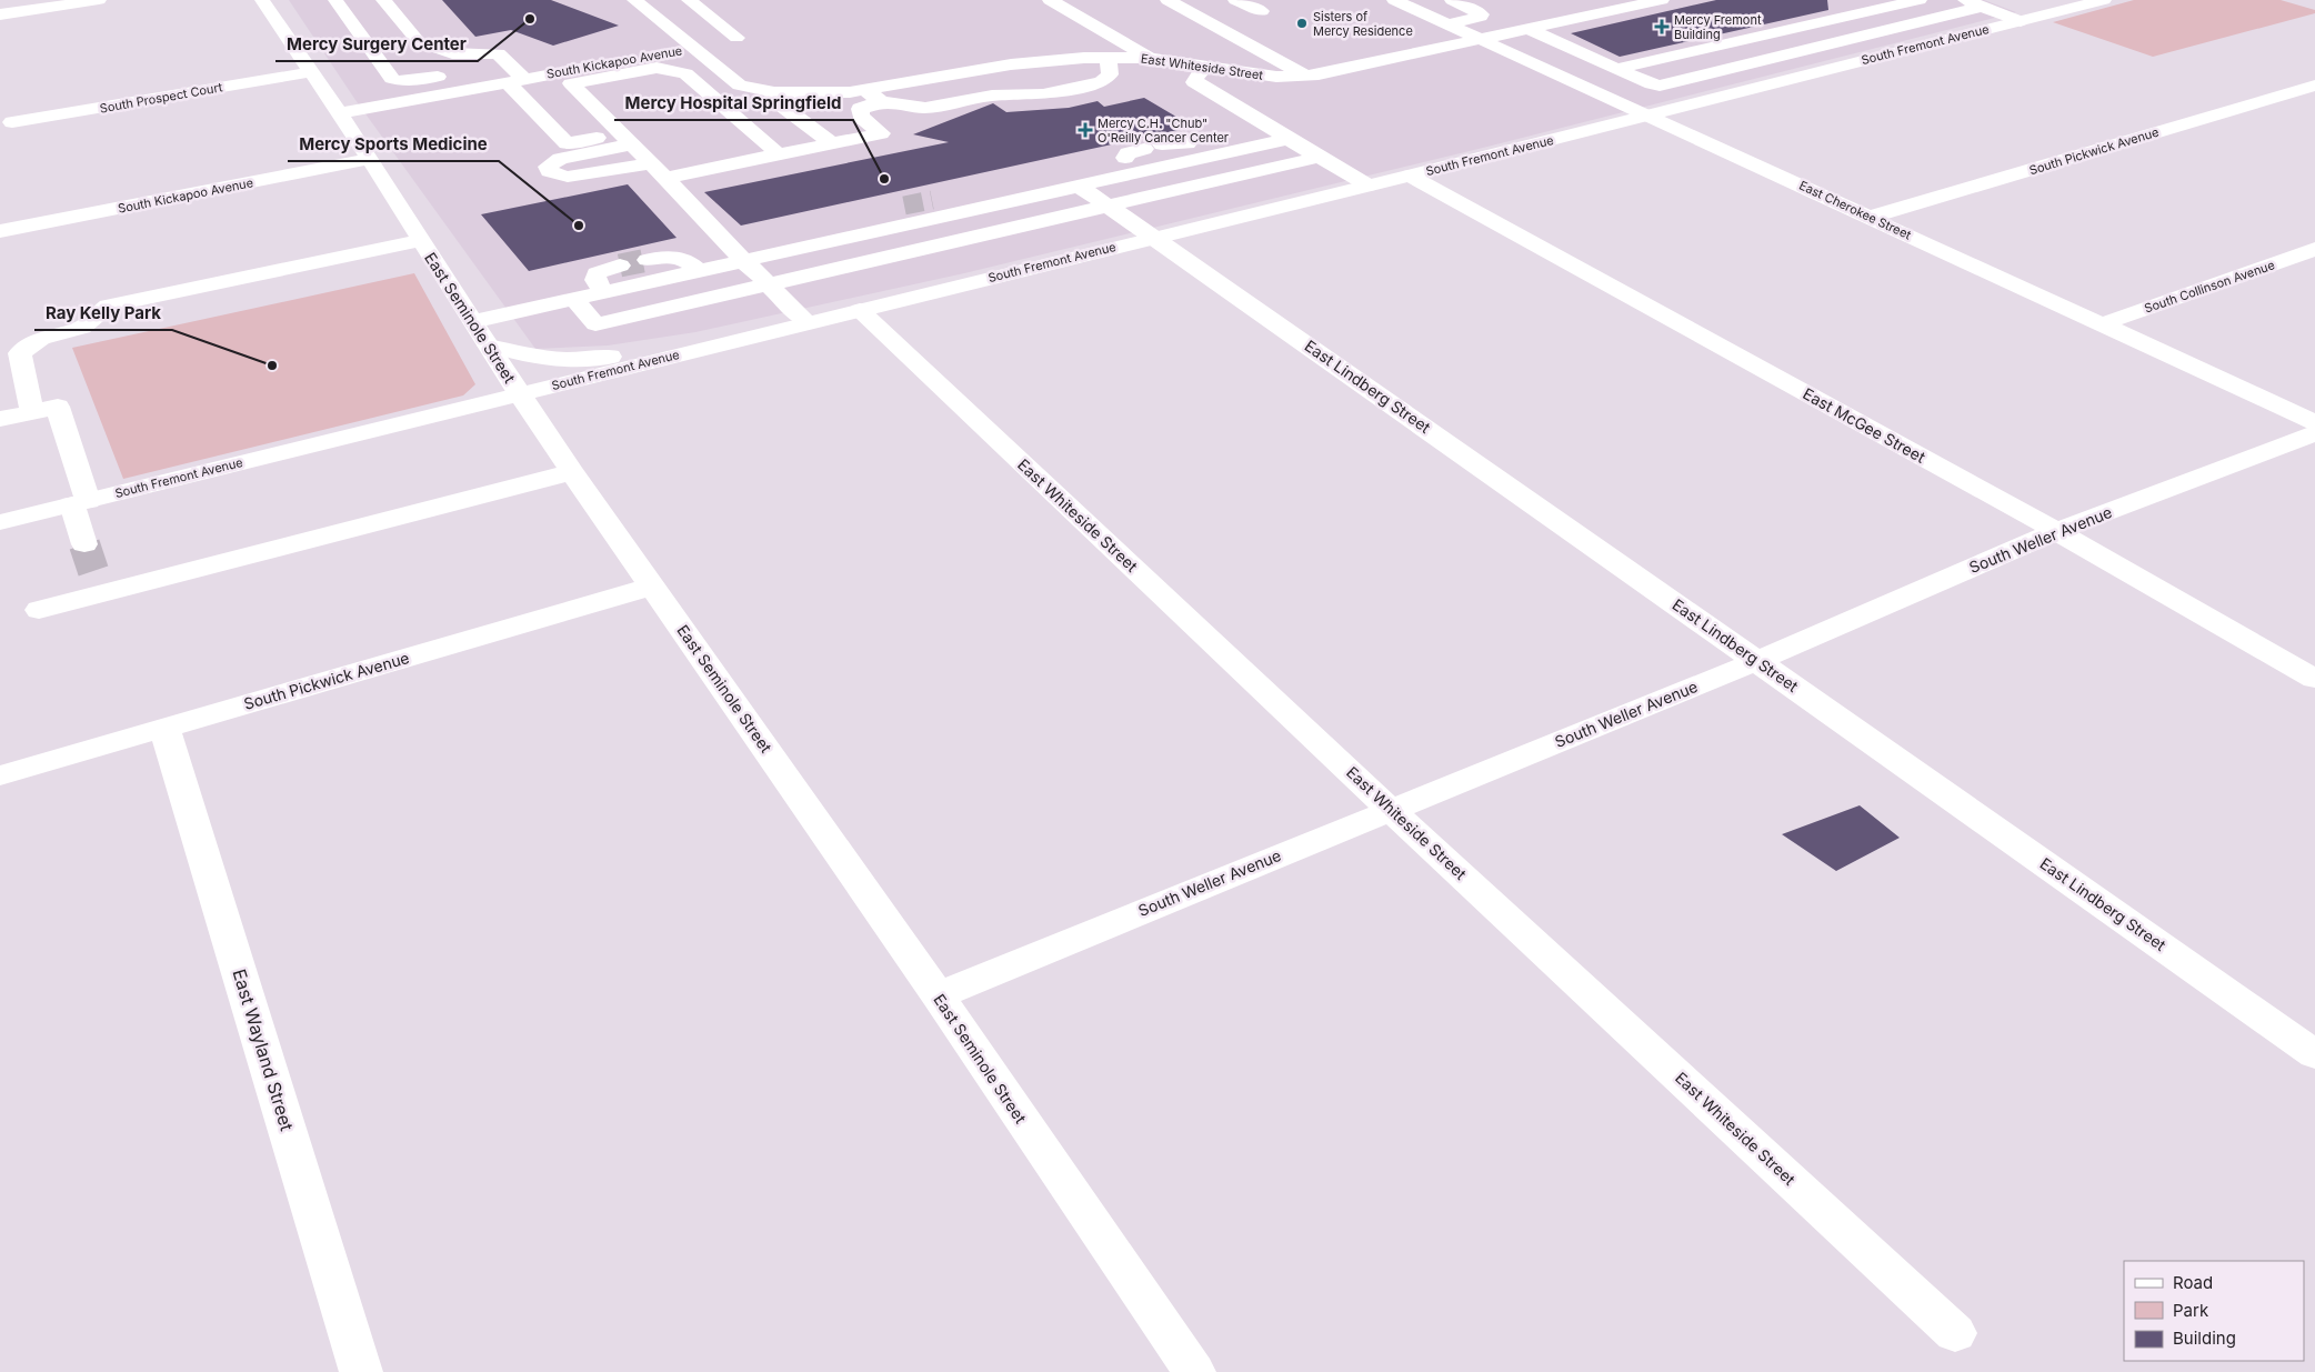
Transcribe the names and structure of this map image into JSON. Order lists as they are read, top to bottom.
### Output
{
  "streets": {
    "street": [
      "South Fremont Avenue",
      "South Kickapoo Avenue",
      "East Whiteside Street",
      "South Prospect Court",
      "South Pickwick Avenue",
      "East Cherokee Street",
      "South Collinson Avenue",
      "East Seminole Street",
      "East Lindberg Street",
      "East McGee Street",
      "South Weller Avenue",
      "East Wayland Street"
    ]
  },
  "crossings": [
    ["South Fremont Avenue", "East Whiteside Street"],
    ["South Fremont Avenue", "East Cherokee Street"],
    ["South Fremont Avenue", "East Seminole Street"],
    ["South Fremont Avenue", "East Lindberg Street"],
    ["South Fremont Avenue", "East McGee Street"],
    ["South Kickapoo Avenue", "East Whiteside Street"],
    ["South Kickapoo Avenue", "East Seminole Street"],
    ["East Whiteside Street", "East Cherokee Street"],
    ["East Whiteside Street", "South Weller Avenue"],
    ["South Prospect Court", "East Seminole Street"],
    ["South Pickwick Avenue", "East Cherokee Street"],
    ["South Pickwick Avenue", "East Seminole Street"],
    ["South Pickwick Avenue", "East Wayland Street"],
    ["East Cherokee Street", "South Collinson Avenue"],
    ["East Seminole Street", "South Weller Avenue"],
    ["East Lindberg Street", "South Weller Avenue"],
    ["East McGee Street", "South Weller Avenue"]
  ],
  "places": {
    "other": [
      "Mercy Surgery Center",
      "Sisters of Mercy Residence",
      "Mercy Hospital Springfield",
      "Mercy Sports Medicine",
      "Ray Kelly Park"
    ],
    "health": ["Mercy Fremont Building", "Mercy C.H. \"Chub\" O'Reilly Cancer Center"]
  },
  "legend": ["Road", "Park", "Building"]
}
